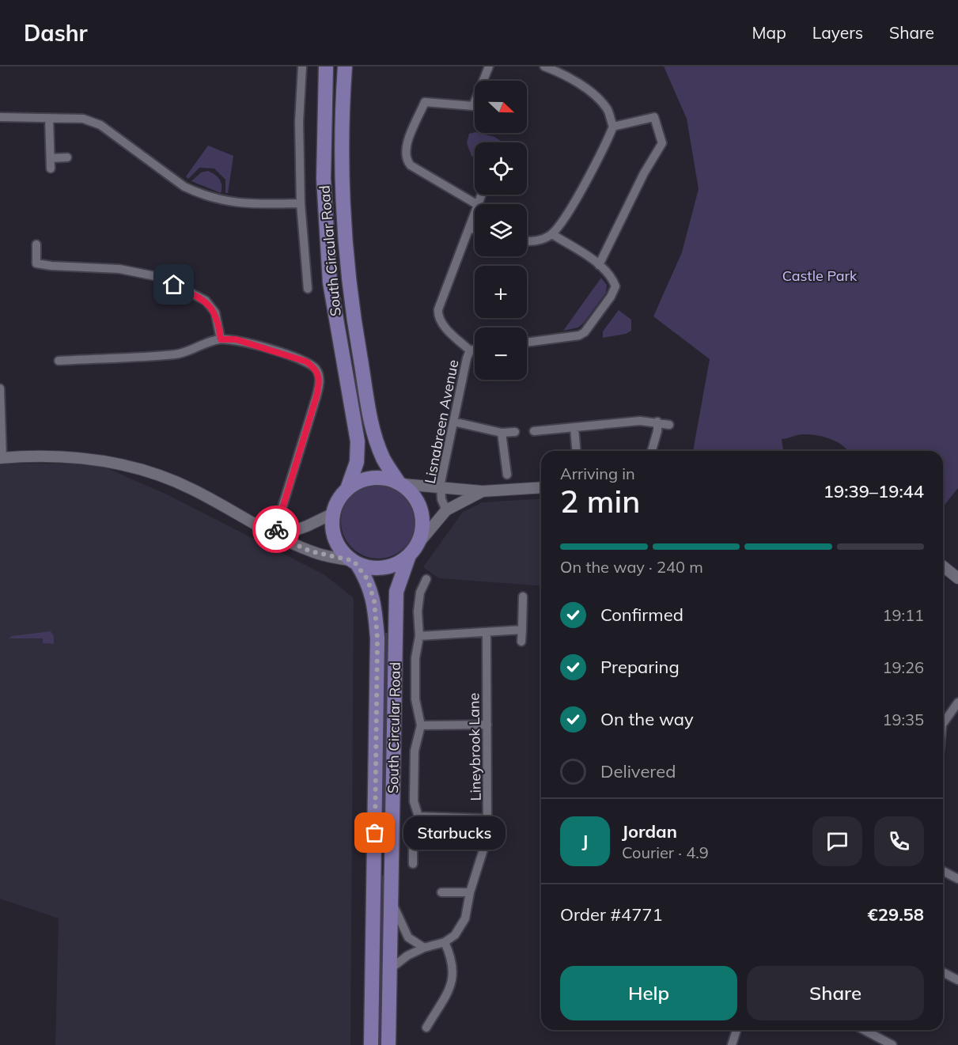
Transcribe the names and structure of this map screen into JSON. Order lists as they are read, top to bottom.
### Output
{
  "streets": {
    "highway": ["South Circular Road"],
    "street": ["Lisnabreen Avenue", "Lineybrook Lane"]
  },
  "parks": ["Castle Park"],
  "places": ["Starbucks"],
  "north": "right",
  "page": {
    "header": "Dashr",
    "nav": ["Map", "Layers", "Share"],
    "map_buttons": ["+", "−"],
    "heading": ["2 min", "Arriving in", "19:39–19:44"],
    "panel": [
      "Jordan",
      "Courier · 4.9",
      "Order #4771",
      "€29.58"
    ],
    "bar": "On the way · 240 m",
    "list": [
      ["Confirmed", "19:11"],
      ["Preparing", "19:26"],
      ["On the way", "19:35"],
      "Delivered"
    ],
    "bubble": "Starbucks",
    "round": "J",
    "buttons": ["Help", "Share"]
  }
}
